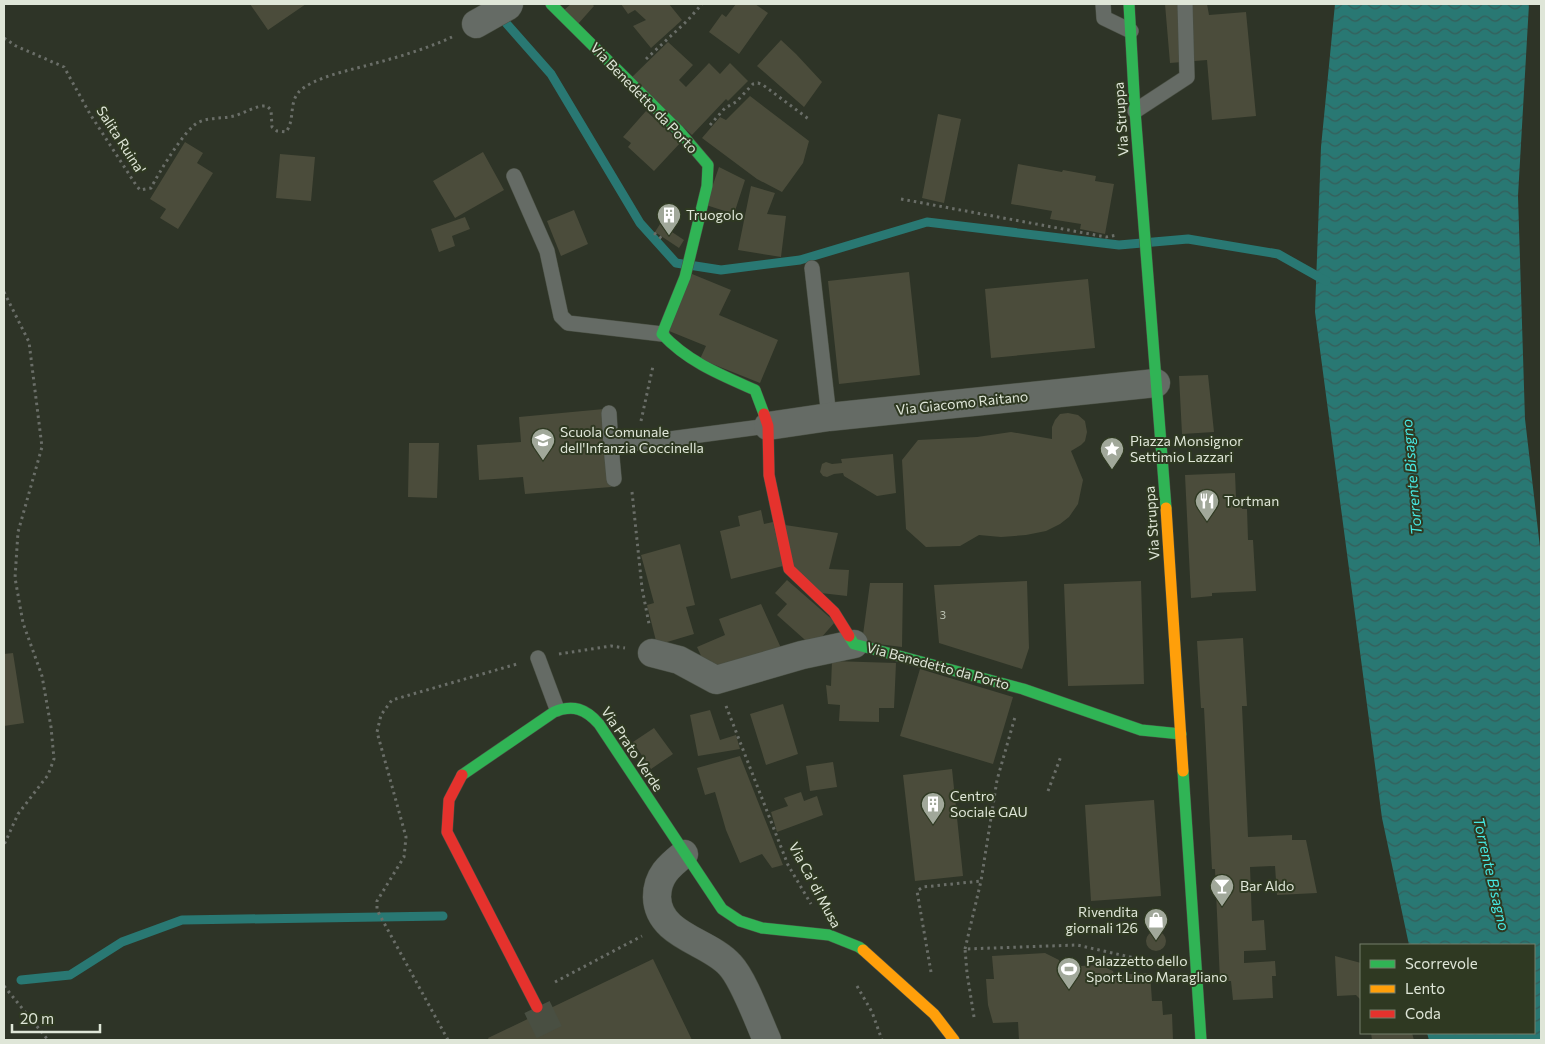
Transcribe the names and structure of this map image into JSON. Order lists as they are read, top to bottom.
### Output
{
  "streets": {
    "street": [
      "Via Benedetto da Porto",
      "Via Struppa",
      "Via Giacomo Raitano",
      "Via Prato Verde"
    ],
    "path": ["Salita Ruina'", "Via Ca' di Musa"]
  },
  "crossings": [
    ["Via Benedetto da Porto", "Via Struppa"],
    ["Via Benedetto da Porto", "Via Giacomo Raitano"],
    ["Via Struppa", "Via Giacomo Raitano"],
    ["Via Prato Verde", "Via Ca' di Musa"]
  ],
  "water": ["Torrente Bisagno"],
  "places": {
    "building": ["Truogolo", "Centro Sociale GAU"],
    "school or university": ["Scuola Comunale dell'Infanzia Coccinella"],
    "place": ["Piazza Monsignor Settimio Lazzari"],
    "restaurant": ["Tortman"],
    "bar": ["Bar Aldo"],
    "shop": ["Rivendita giornali 126"],
    "sports": ["Palazzetto dello Sport Lino Maragliano"]
  },
  "house_numbers": ["3"],
  "legend": ["Scorrevole", "Lento", "Coda"],
  "scale_bar": "20 m"
}
